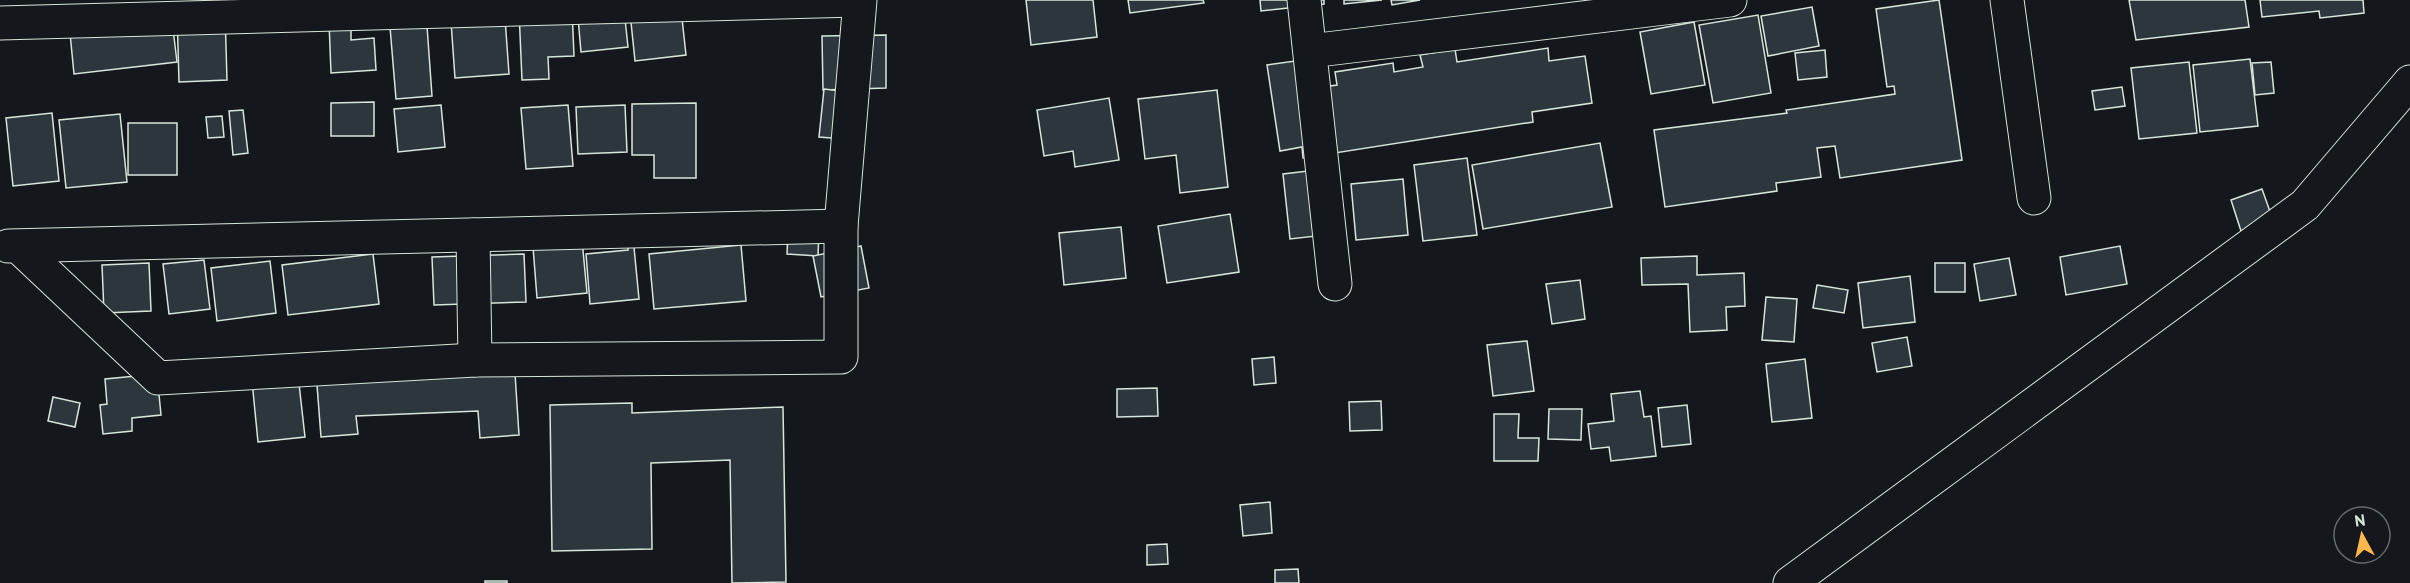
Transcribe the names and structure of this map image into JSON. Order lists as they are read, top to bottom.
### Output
{
  "north": "top"
}
